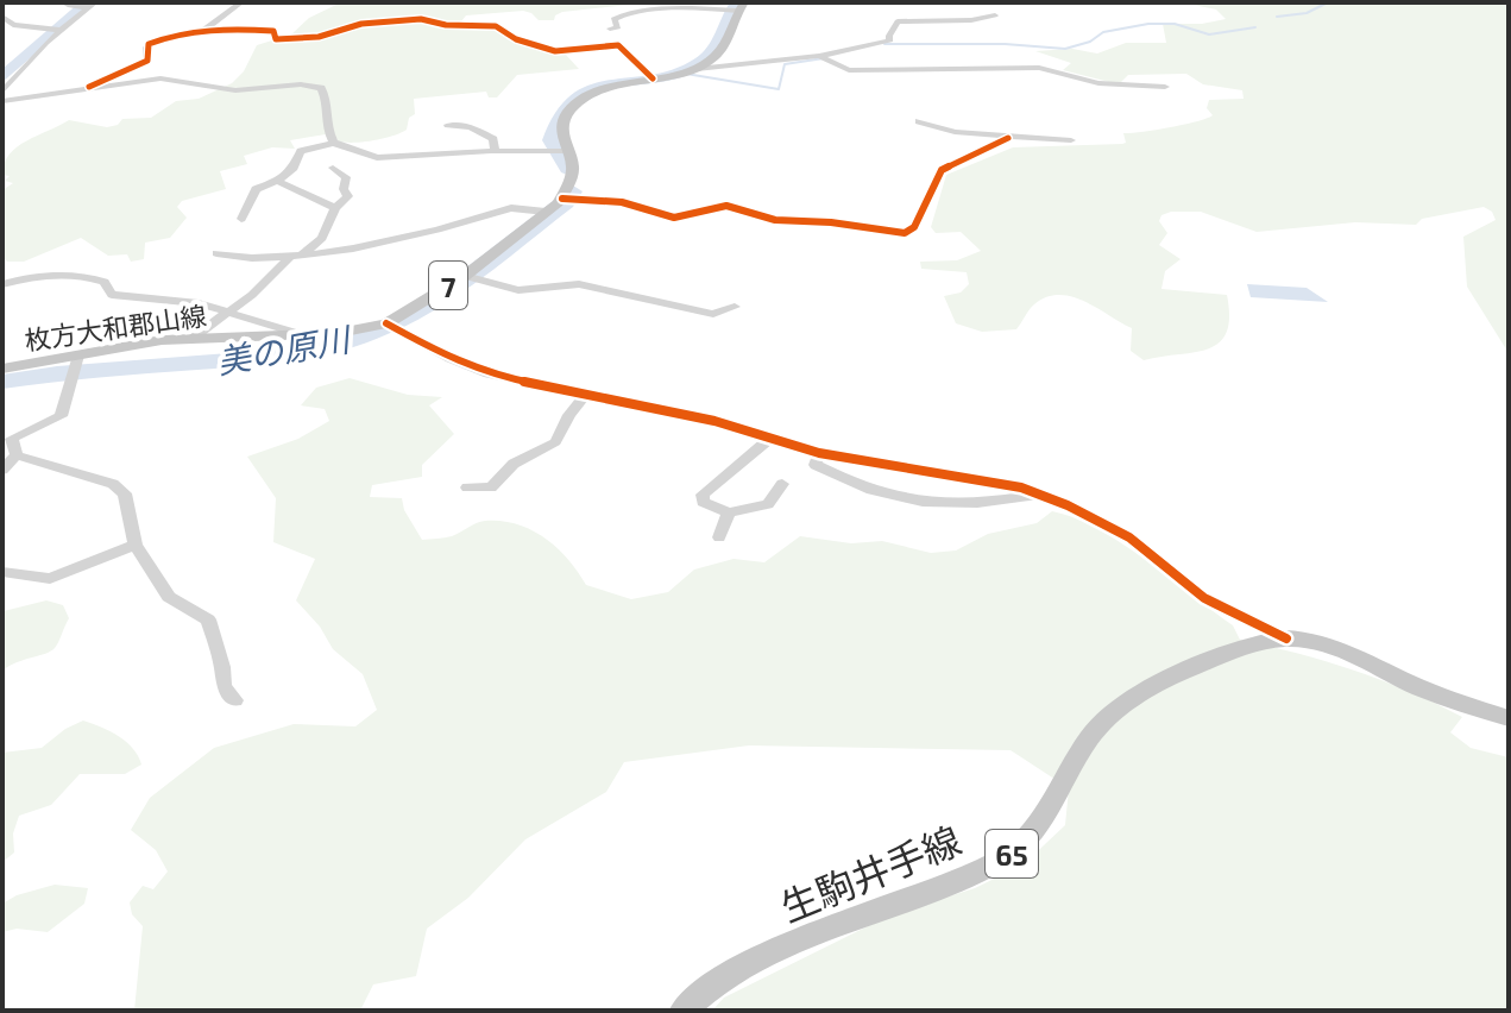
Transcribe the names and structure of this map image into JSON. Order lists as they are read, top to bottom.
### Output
{
  "streets": {
    "main road": [
      "7",
      "枚方大和郡山線",
      "65",
      "生駒井手線"
    ]
  },
  "water": ["美の原川"]
}
